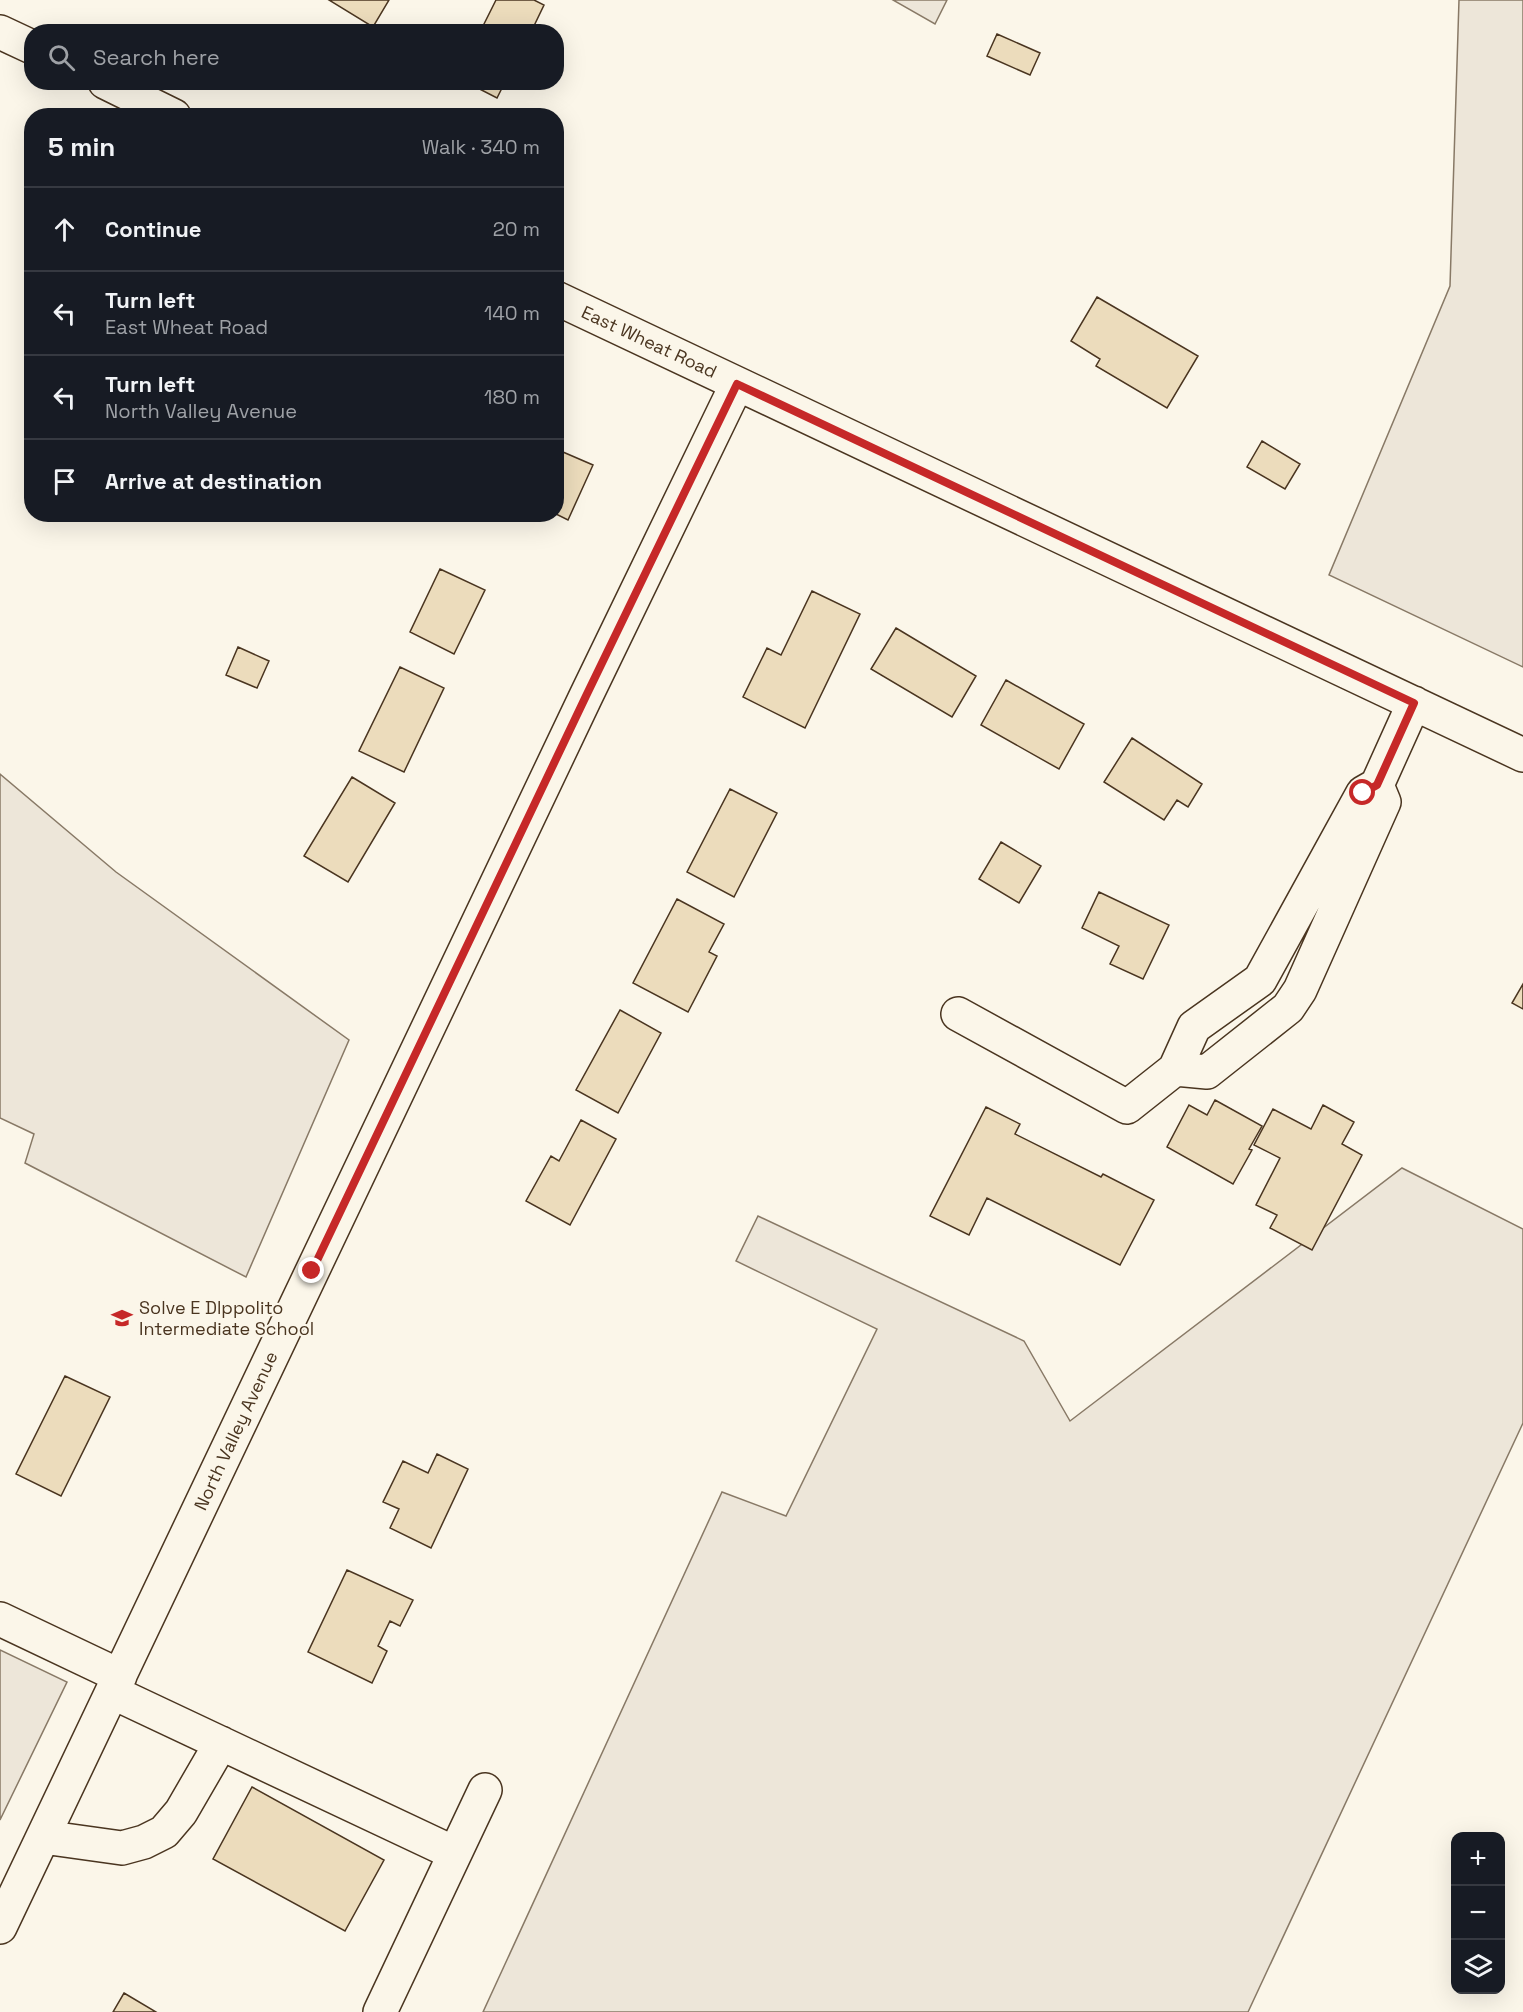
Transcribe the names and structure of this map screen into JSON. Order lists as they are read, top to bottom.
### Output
{
  "streets": {
    "street": ["East Wheat Road", "North Valley Avenue"]
  },
  "crossings": [
    ["East Wheat Road", "North Valley Avenue"]
  ],
  "places": {
    "school or university": ["Solve E Dlppolito Intermediate School"]
  },
  "page": {
    "search": "Search here",
    "heading": ["5 min", "Walk · 340 m"],
    "list": [
      ["Continue", "20 m"],
      ["Turn left", "East Wheat Road", "140 m"],
      ["Turn left", "North Valley Avenue", "180 m"],
      "Arrive at destination"
    ],
    "map_buttons": ["+", "−"]
  }
}
